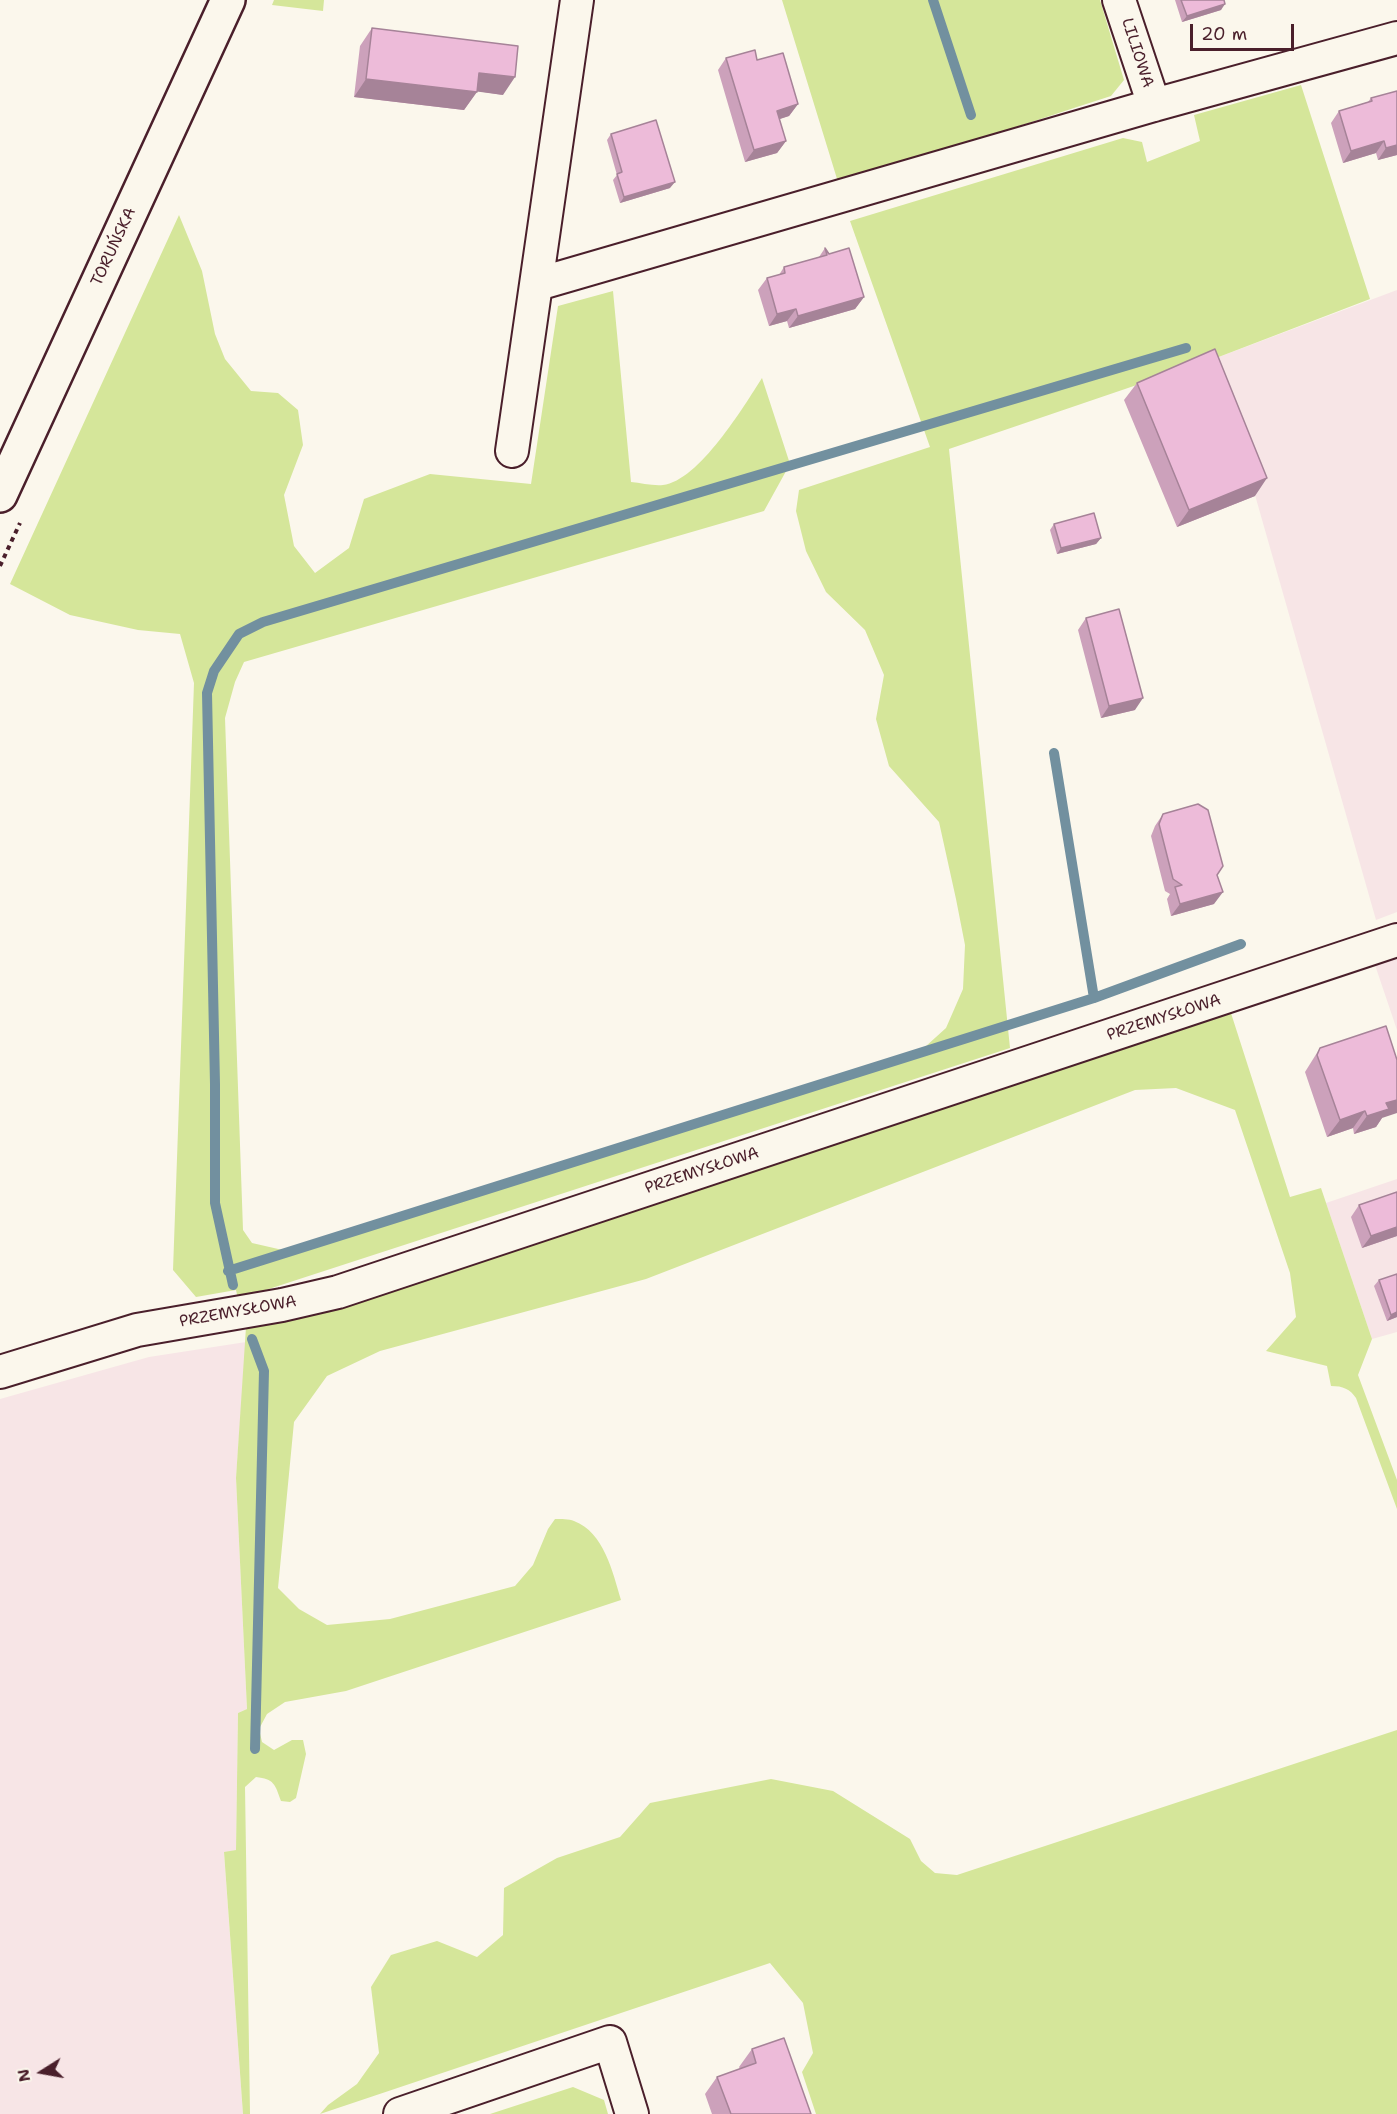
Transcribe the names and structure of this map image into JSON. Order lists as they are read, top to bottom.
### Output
{
  "streets": {
    "main road": ["TORUŃSKA"],
    "street": ["LILIOWA", "PRZEMYSŁOWA"]
  },
  "scale_bar": "20 m",
  "north": "left"
}
